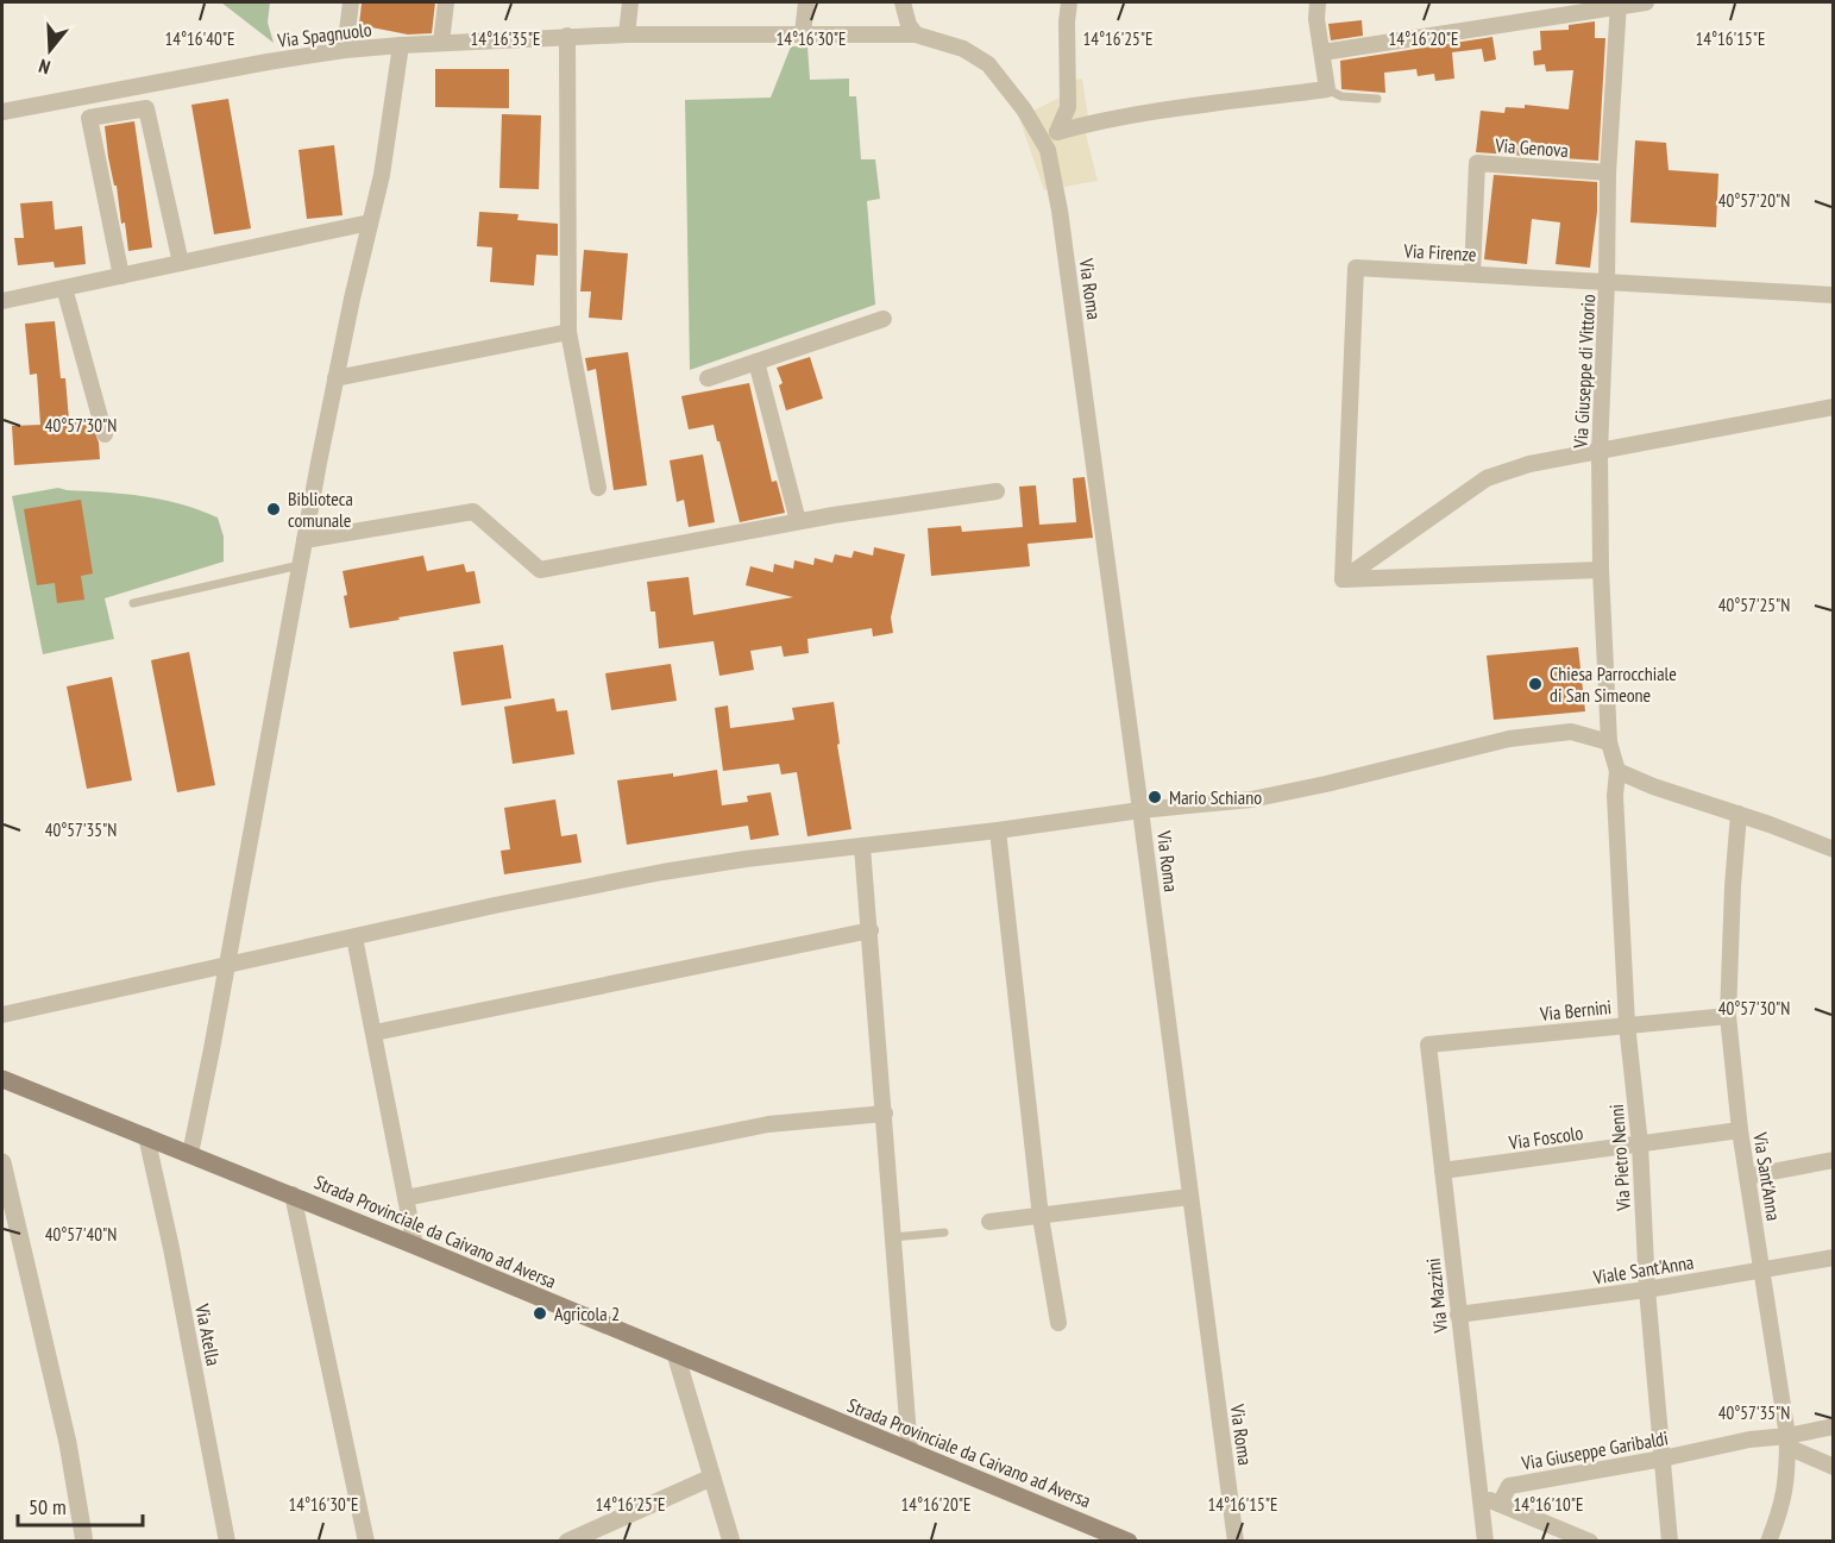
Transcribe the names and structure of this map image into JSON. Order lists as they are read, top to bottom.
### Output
{
  "streets": {
    "main road": ["Strada Provinciale da Caivano ad Aversa"],
    "street": [
      "Via Spagnuolo",
      "Via Genova",
      "Via Firenze",
      "Via Roma",
      "Via Giuseppe di Vittorio",
      "Via Bernini",
      "Via Foscolo",
      "Via Pietro Nenni",
      "Via Sant'Anna",
      "Viale Sant'Anna",
      "Via Mazzini",
      "Via Atella",
      "Via Giuseppe Garibaldi"
    ]
  },
  "crossings": [
    ["Via Spagnuolo", "Via Roma"],
    ["Via Genova", "Via Firenze"],
    ["Via Genova", "Via Giuseppe di Vittorio"],
    ["Via Firenze", "Via Giuseppe di Vittorio"],
    ["Via Giuseppe di Vittorio", "Via Pietro Nenni"],
    ["Via Bernini", "Via Pietro Nenni"],
    ["Via Bernini", "Via Sant'Anna"],
    ["Via Bernini", "Via Mazzini"],
    ["Via Foscolo", "Via Pietro Nenni"],
    ["Via Foscolo", "Via Sant'Anna"],
    ["Via Foscolo", "Via Mazzini"],
    ["Via Pietro Nenni", "Viale Sant'Anna"],
    ["Via Pietro Nenni", "Via Giuseppe Garibaldi"],
    ["Via Sant'Anna", "Viale Sant'Anna"],
    ["Via Sant'Anna", "Via Giuseppe Garibaldi"],
    ["Strada Provinciale da Caivano ad Aversa", "Via Atella"],
    ["Viale Sant'Anna", "Via Mazzini"]
  ],
  "places": [
    "Biblioteca comunale",
    "Chiesa Parrocchiale di San Simeone",
    "Mario Schiano",
    "Agricola 2"
  ],
  "scale_bar": "50 m",
  "north": "bottom",
  "coordinates": [
    "14°16'40\"E",
    "14°16'35\"E",
    "14°16'30\"E",
    "14°16'25\"E",
    "14°16'20\"E",
    "14°16'15\"E",
    "40°57'20\"N",
    "40°57'30\"N",
    "40°57'25\"N",
    "40°57'35\"N",
    "40°57'40\"N",
    "14°16'10\"E"
  ]
}
